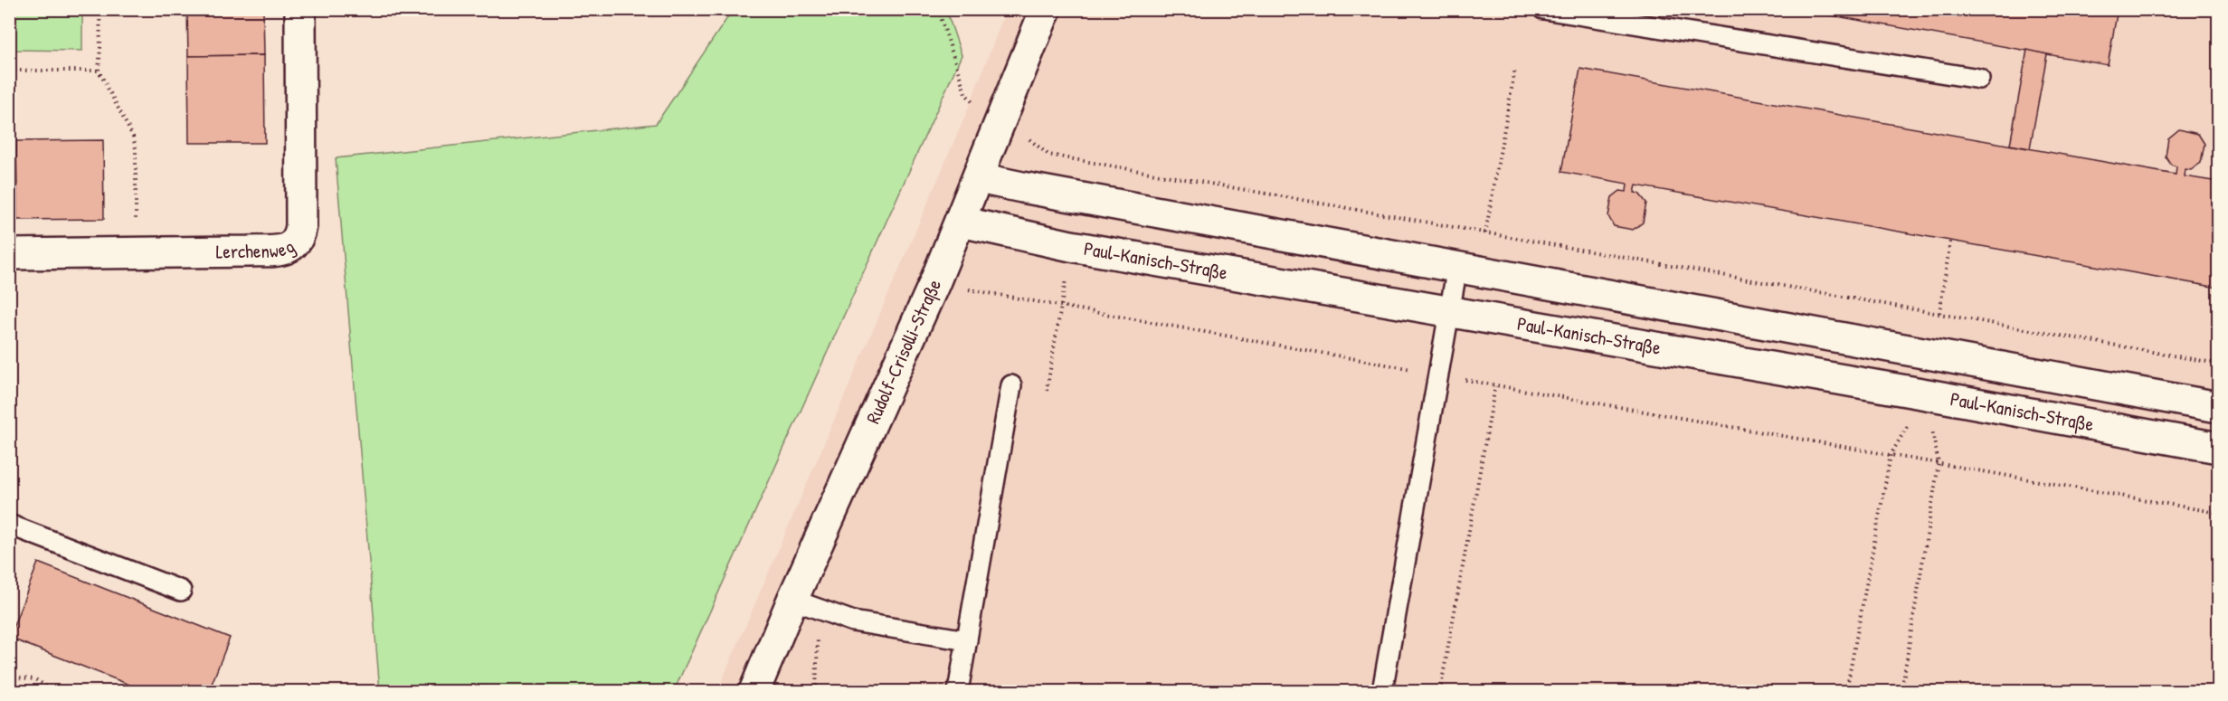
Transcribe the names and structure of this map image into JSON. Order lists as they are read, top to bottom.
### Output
{
  "streets": {
    "street": ["Lerchenweg", "Paul-Kanisch-Straße", "Rudolf-Crisolli-Straße"]
  },
  "crossings": [
    ["Paul-Kanisch-Straße", "Rudolf-Crisolli-Straße"]
  ]
}
